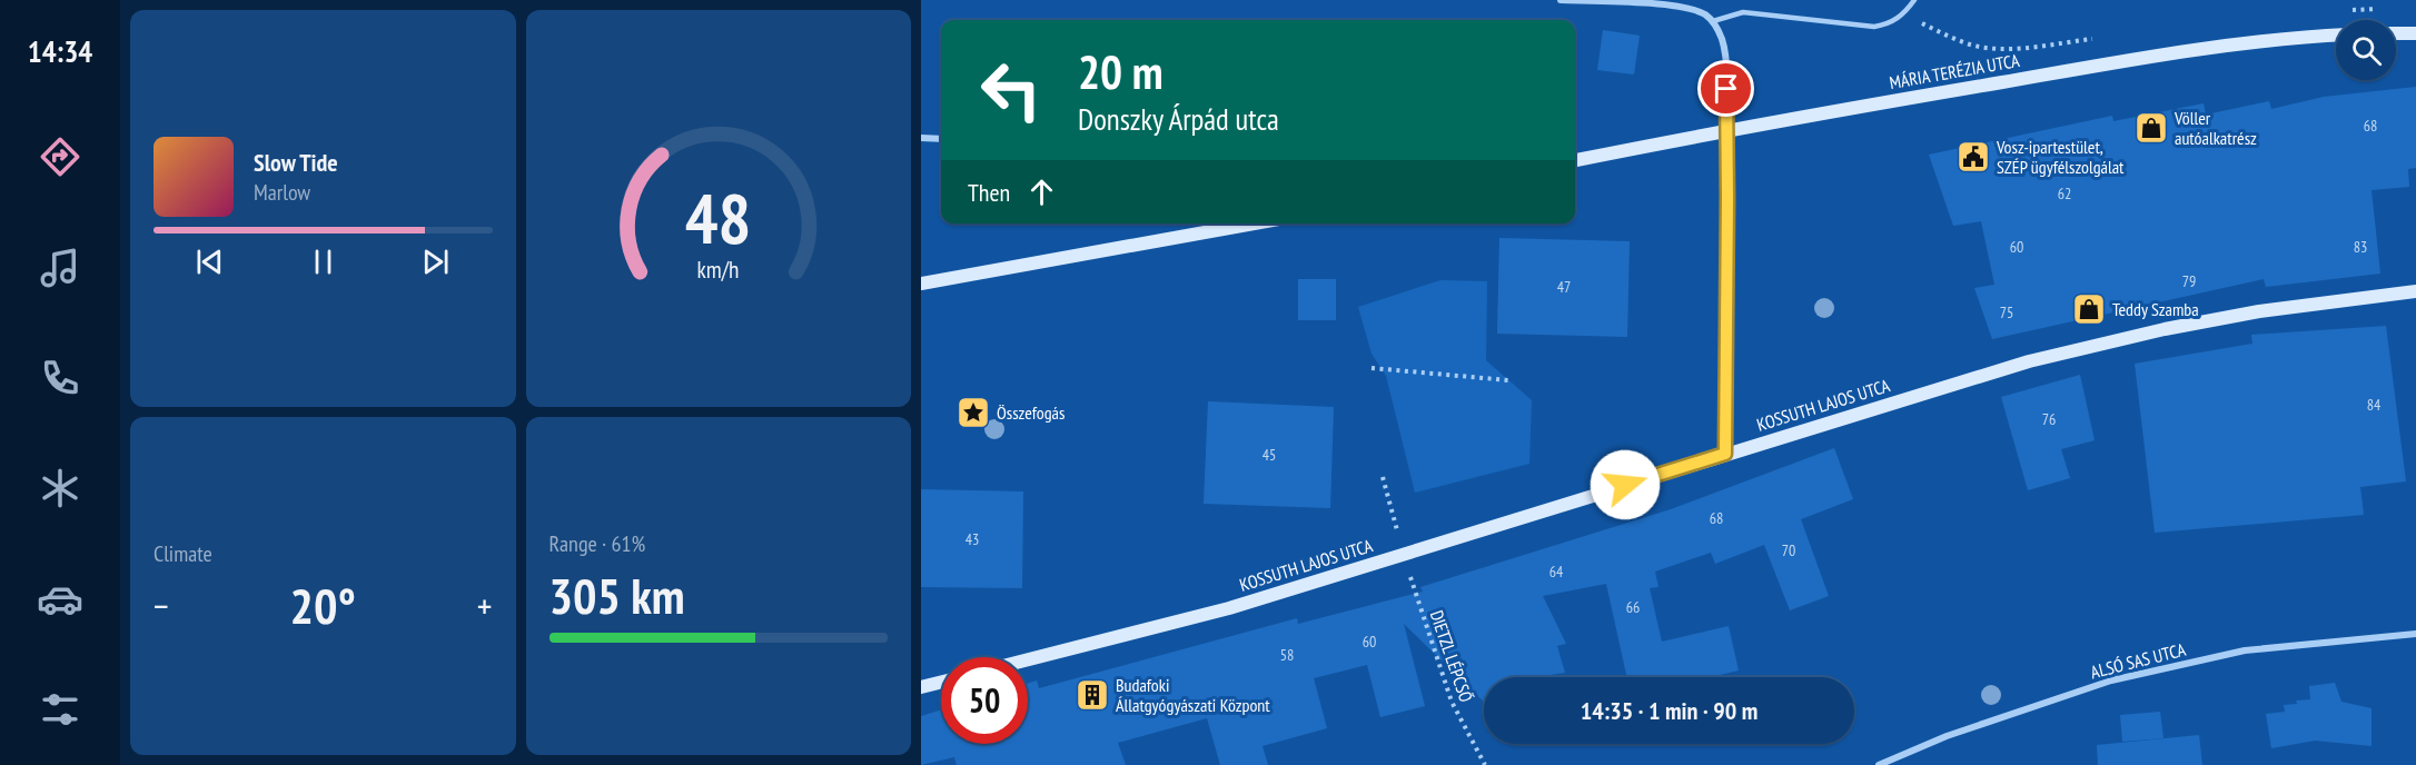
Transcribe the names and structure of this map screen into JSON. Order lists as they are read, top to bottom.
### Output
{
  "streets": {
    "main road": ["MÁRIA TERÉZIA UTCA", "KOSSUTH LAJOS UTCA"],
    "street": ["ALSÓ SAS UTCA"],
    "path": ["DIETZL LÉPCSŐ"]
  },
  "crossings": [
    ["KOSSUTH LAJOS UTCA", "DIETZL LÉPCSŐ"]
  ],
  "places": {
    "shop": ["Völler autóalkatrész", "Teddy Szamba"],
    "public building": ["Vosz-ipartestület, SZÉP ügyfélszolgálat"],
    "place": ["Összefogás"],
    "building": ["Budafoki Állatgyógyászati Központ"]
  },
  "house_numbers": [
    "68",
    "62",
    "60",
    "83",
    "79",
    "47",
    "75",
    "84",
    "76",
    "45",
    "68",
    "43",
    "70",
    "64",
    "66",
    "60",
    "58"
  ],
  "page": {
    "tabs": "14:34",
    "turn": ["20 m", "Donszky Árpád utca"],
    "song": ["Slow Tide", "Marlow"],
    "then": "Then",
    "tile": [
      "Climate",
      ["Range · 61%", "305 km"]
    ],
    "heat": ["−", "20°", "+"],
    "limit": "50",
    "trip": "14:35 · 1 min · 90 m",
    "gauge": ["48", "km/h"]
  }
}
